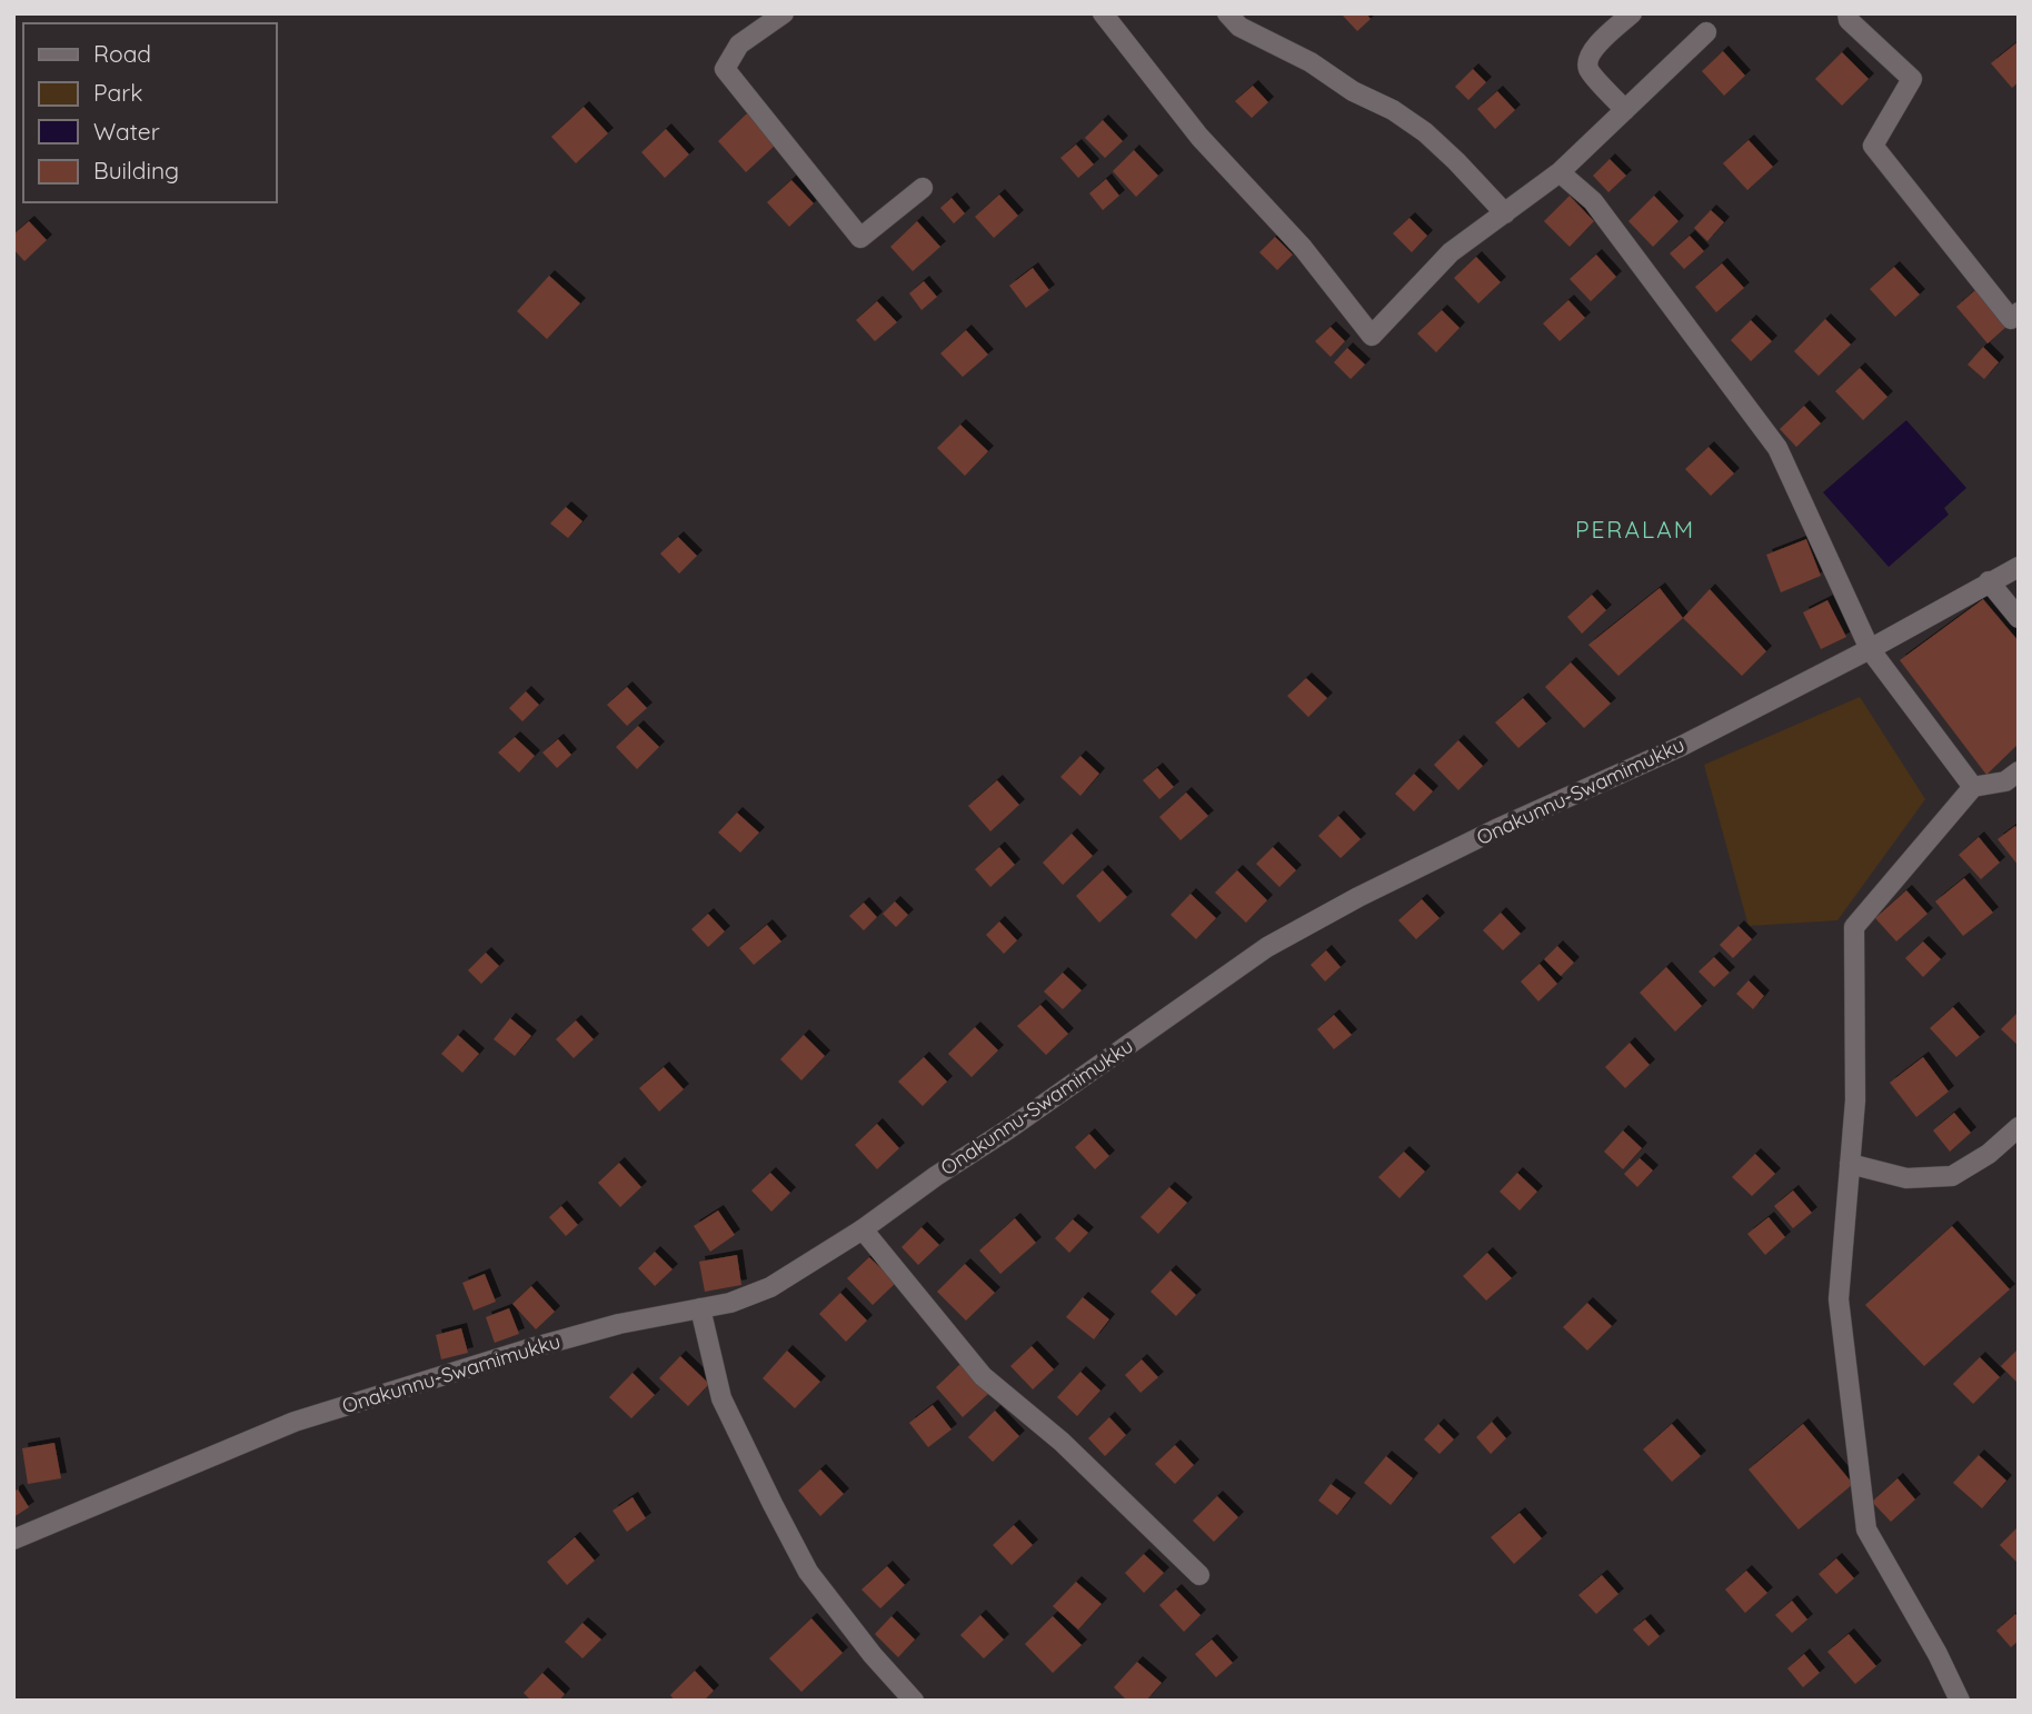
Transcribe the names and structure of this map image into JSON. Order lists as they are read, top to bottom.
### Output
{
  "streets": {
    "street": ["Onakunnu-Swamimukku"]
  },
  "districts": ["PERALAM"],
  "legend": [
    "Road",
    "Park",
    "Water",
    "Building"
  ]
}
